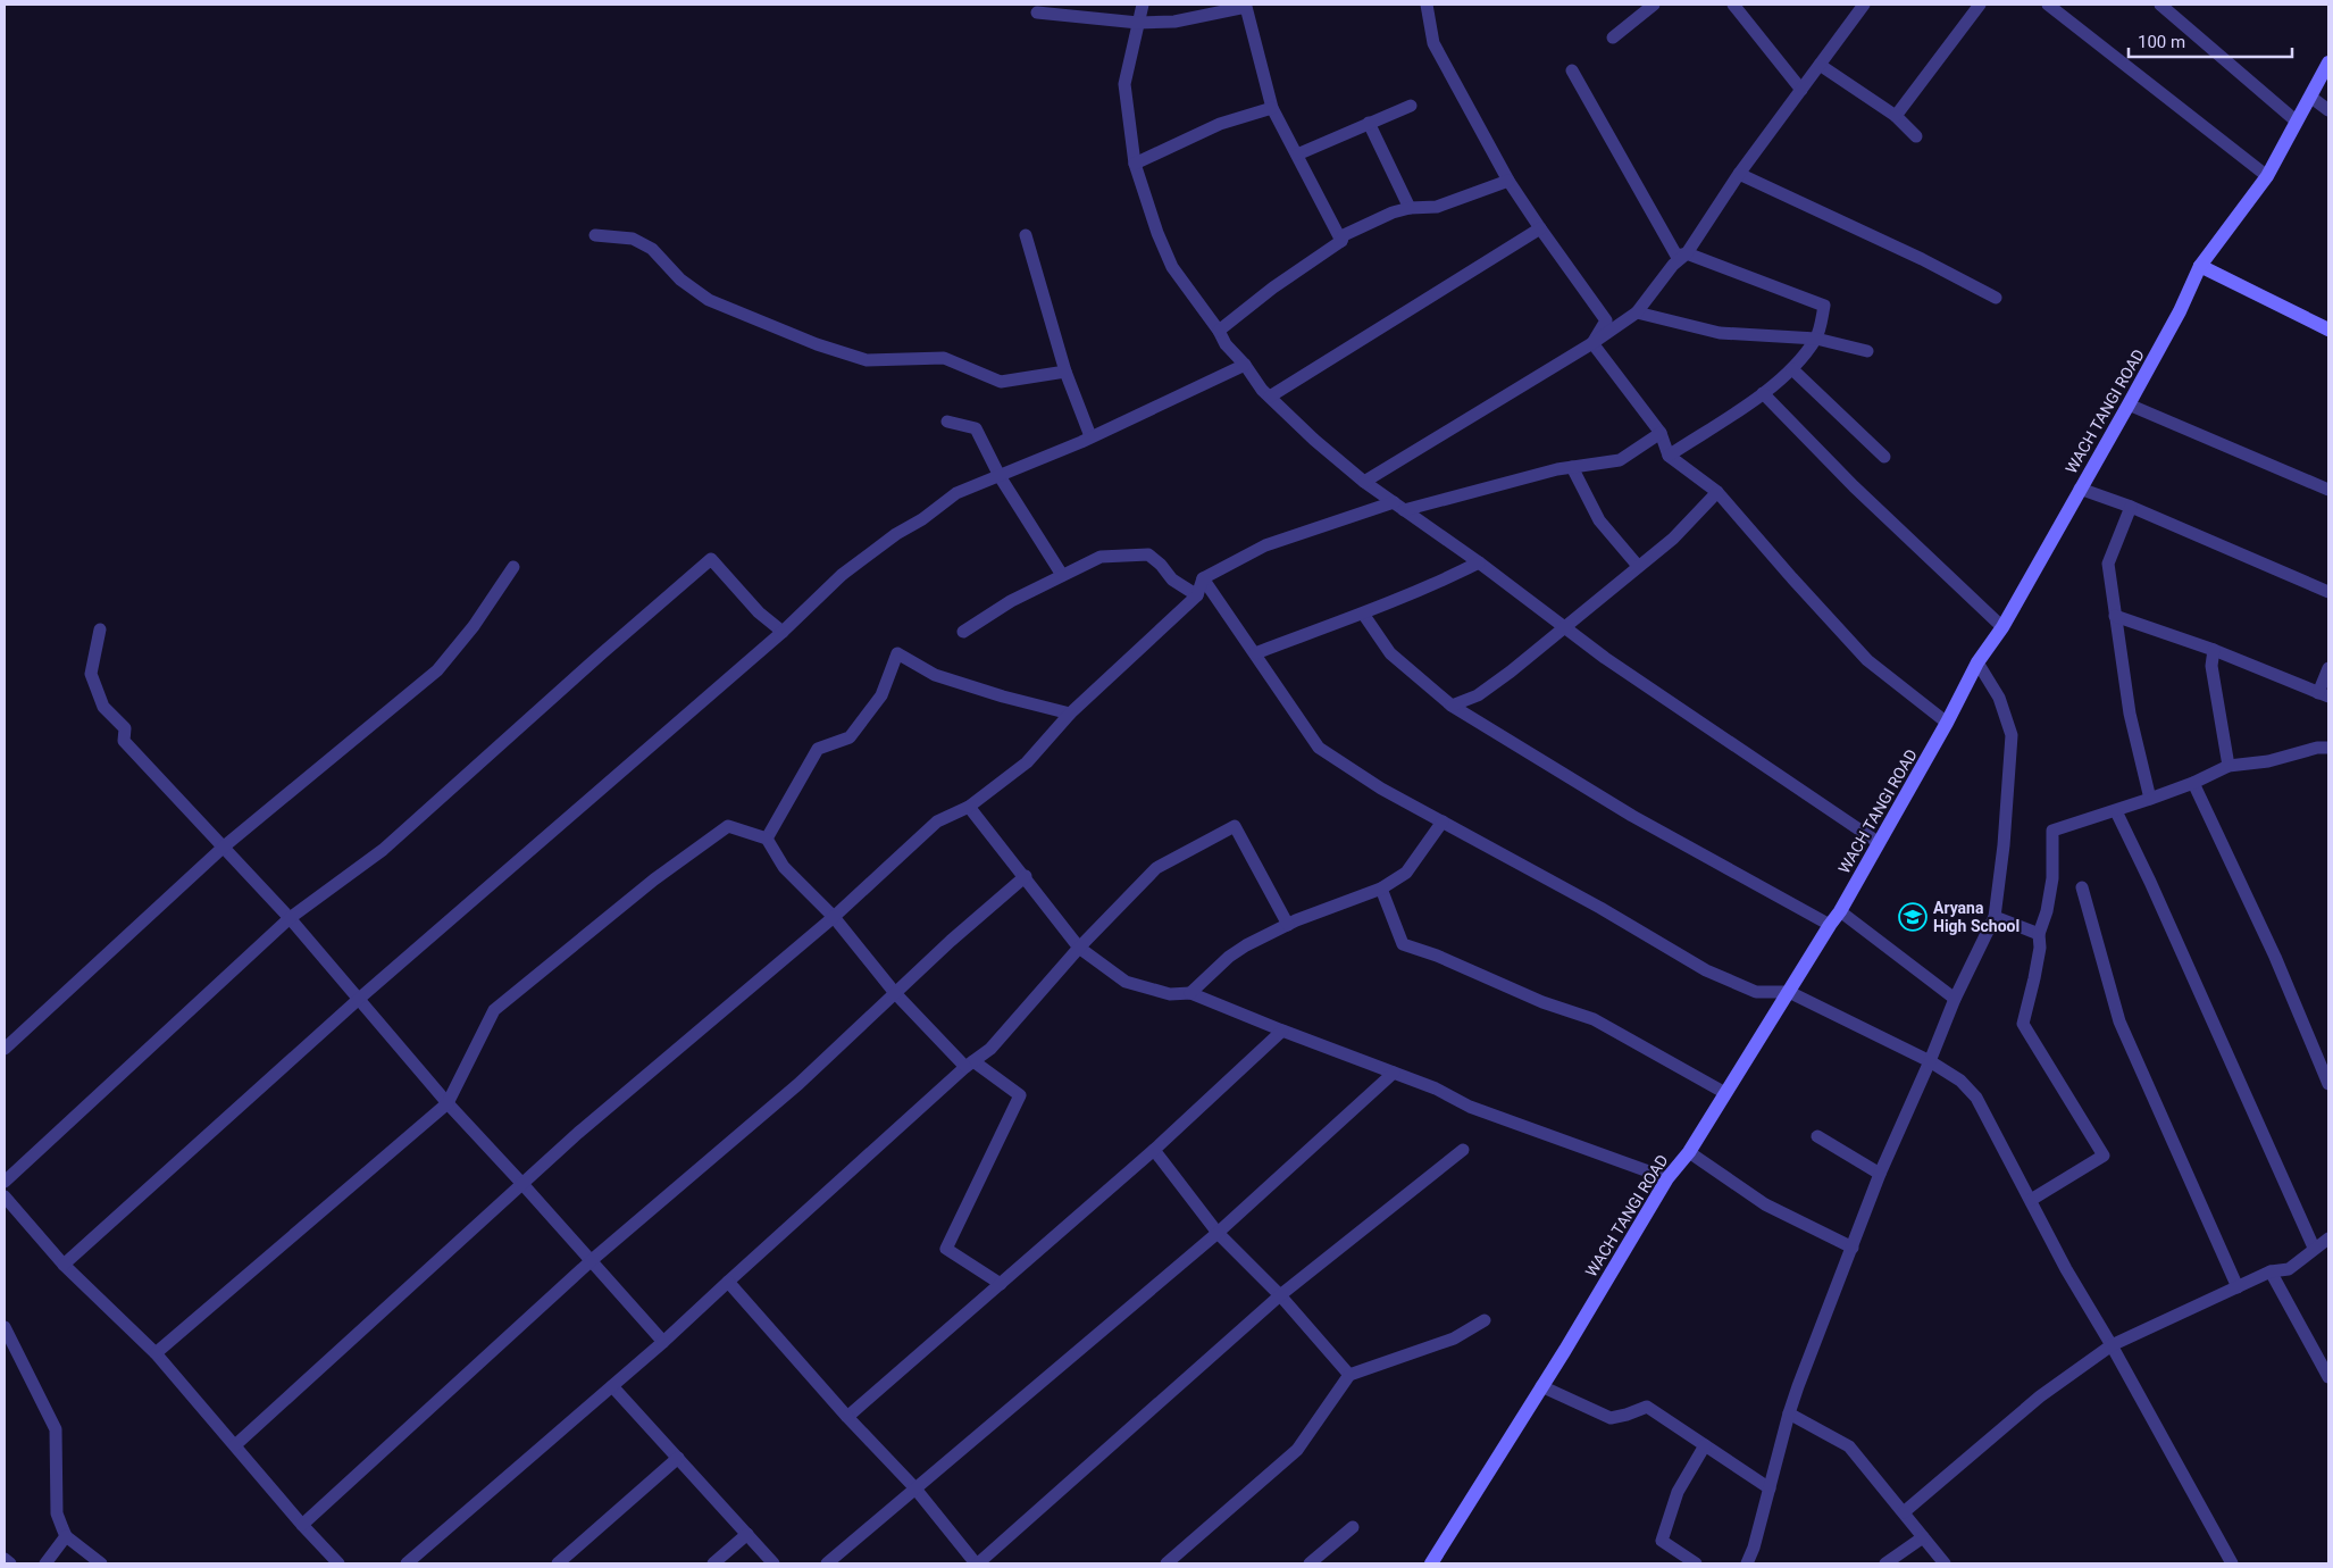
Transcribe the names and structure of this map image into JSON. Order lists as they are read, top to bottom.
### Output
{
  "streets": {
    "main road": ["WACH TANGI ROAD"]
  },
  "places": {
    "school or university": ["Aryana High School"]
  },
  "scale_bar": "100 m"
}
